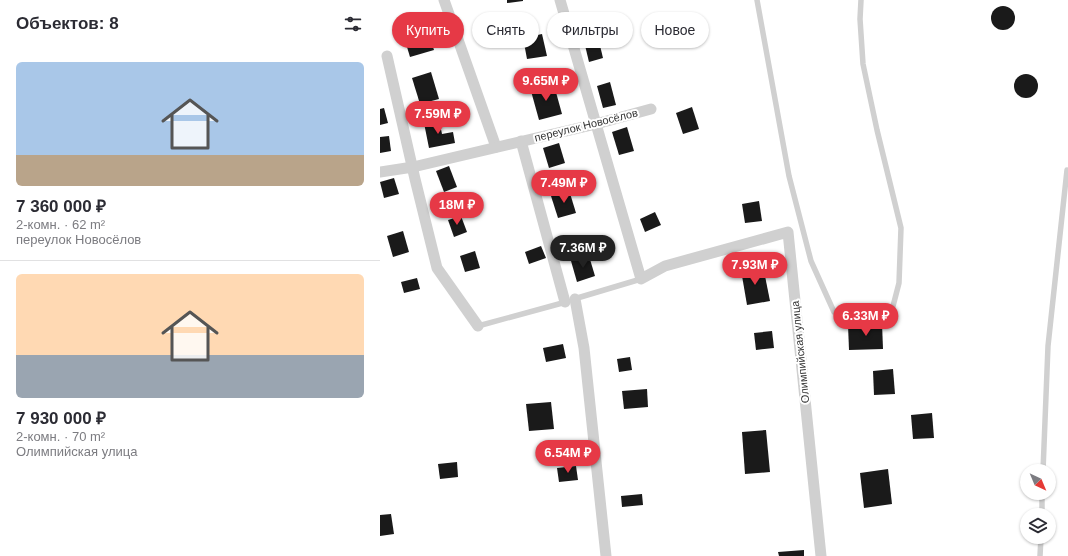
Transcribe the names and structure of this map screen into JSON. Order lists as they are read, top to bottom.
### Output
{
  "streets": {
    "street": ["переулок Новосёлов", "Олимпийская улица"]
  },
  "north": "bottom right",
  "page": {
    "heading": "Объектов: 8",
    "chip": [
      "Купить",
      "Снять",
      "Фильтры",
      "Новое"
    ],
    "list": [
      {
        "name": "7 360 000 ₽",
        "note": "2-комн. · 62 m² · переулок Новосёлов"
      },
      {
        "name": "7 930 000 ₽",
        "note": "2-комн. · 70 m² · Олимпийская улица"
      }
    ],
    "price": [
      "9.65M ₽",
      "7.59M ₽",
      "7.49M ₽",
      "18M ₽",
      "7.36M ₽",
      "7.93M ₽",
      "6.33M ₽",
      "6.54M ₽"
    ]
  }
}
